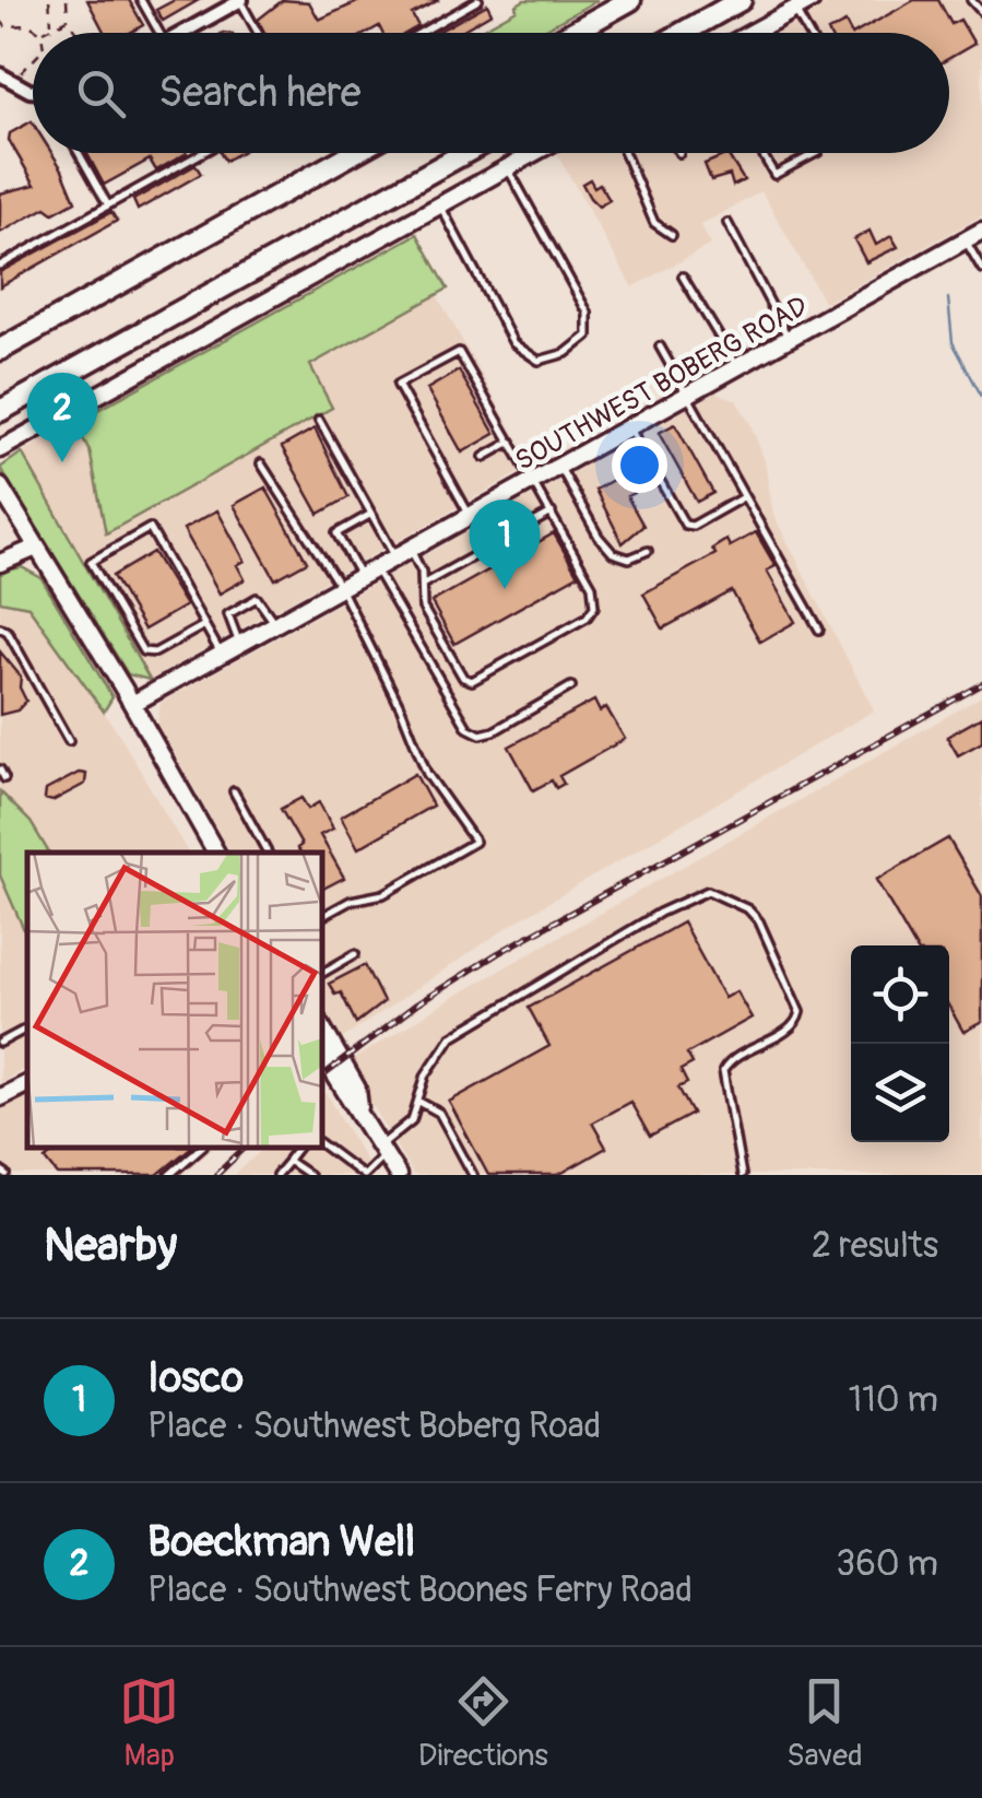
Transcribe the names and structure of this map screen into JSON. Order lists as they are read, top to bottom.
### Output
{
  "streets": {
    "street": ["SOUTHWEST BOBERG ROAD"]
  },
  "page": {
    "search": "Search here",
    "pins": ["2", "1"],
    "heading": ["Nearby", "2 results"],
    "list": [
      {
        "mark": "1",
        "name": "Iosco",
        "note": "Place · Southwest Boberg Road",
        "value": "110 m"
      },
      {
        "mark": "2",
        "name": "Boeckman Well",
        "note": "Place · Southwest Boones Ferry Road",
        "value": "360 m"
      }
    ],
    "nav": ["Map", "Directions", "Saved"]
  }
}
